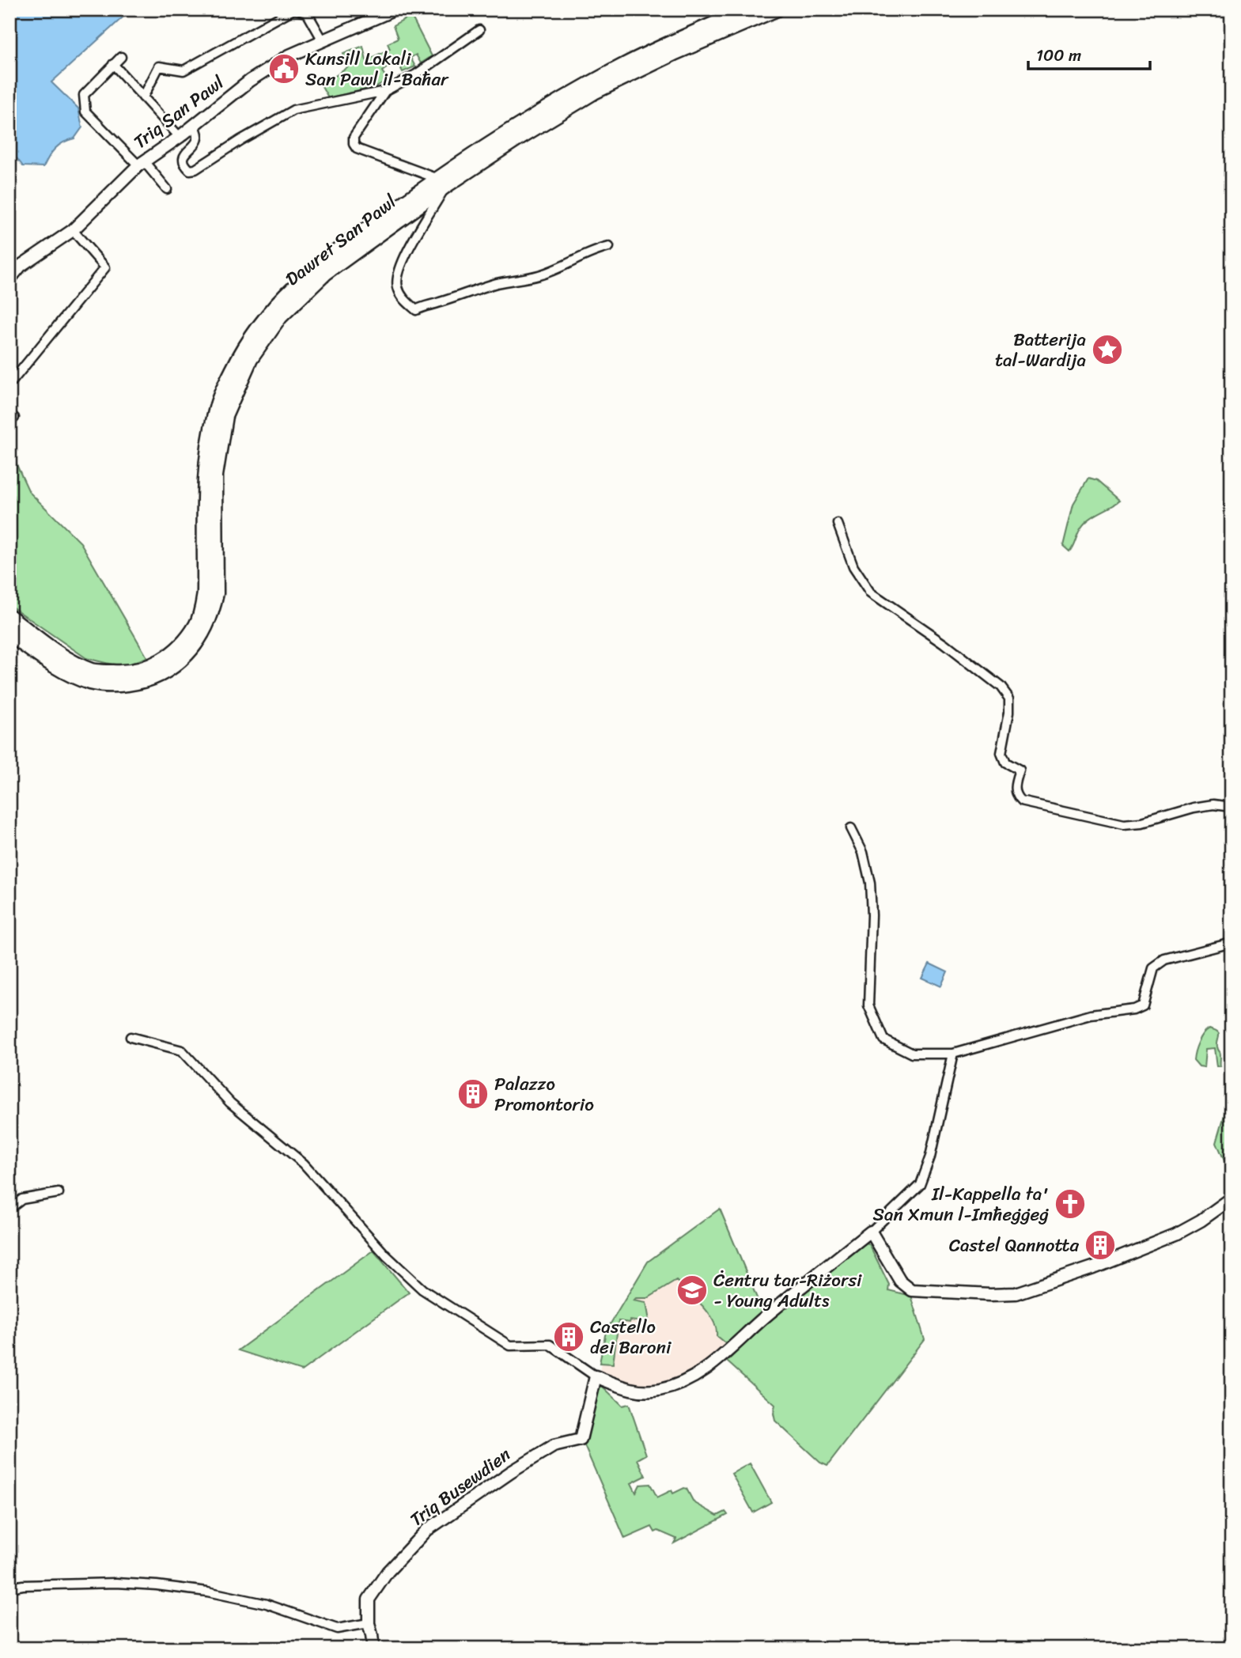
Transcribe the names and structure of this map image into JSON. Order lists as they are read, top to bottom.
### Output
{
  "streets": {
    "highway": ["Dawret San Pawl"],
    "street": ["Triq San Pawl", "Triq Busewdien"]
  },
  "places": {
    "public building": ["Kunsill Lokali San Pawl il-Baħar"],
    "place": ["Batterija tal-Wardija"],
    "building": ["Palazzo Promontorio", "Castel Qannotta", "Castello dei Baroni"],
    "church": ["Il-Kappella ta' San Xmun l-Imħeġġeġ"],
    "school or university": ["Ċentru tar-Riżorsi - Young Adults"]
  },
  "scale_bar": "100 m"
}
